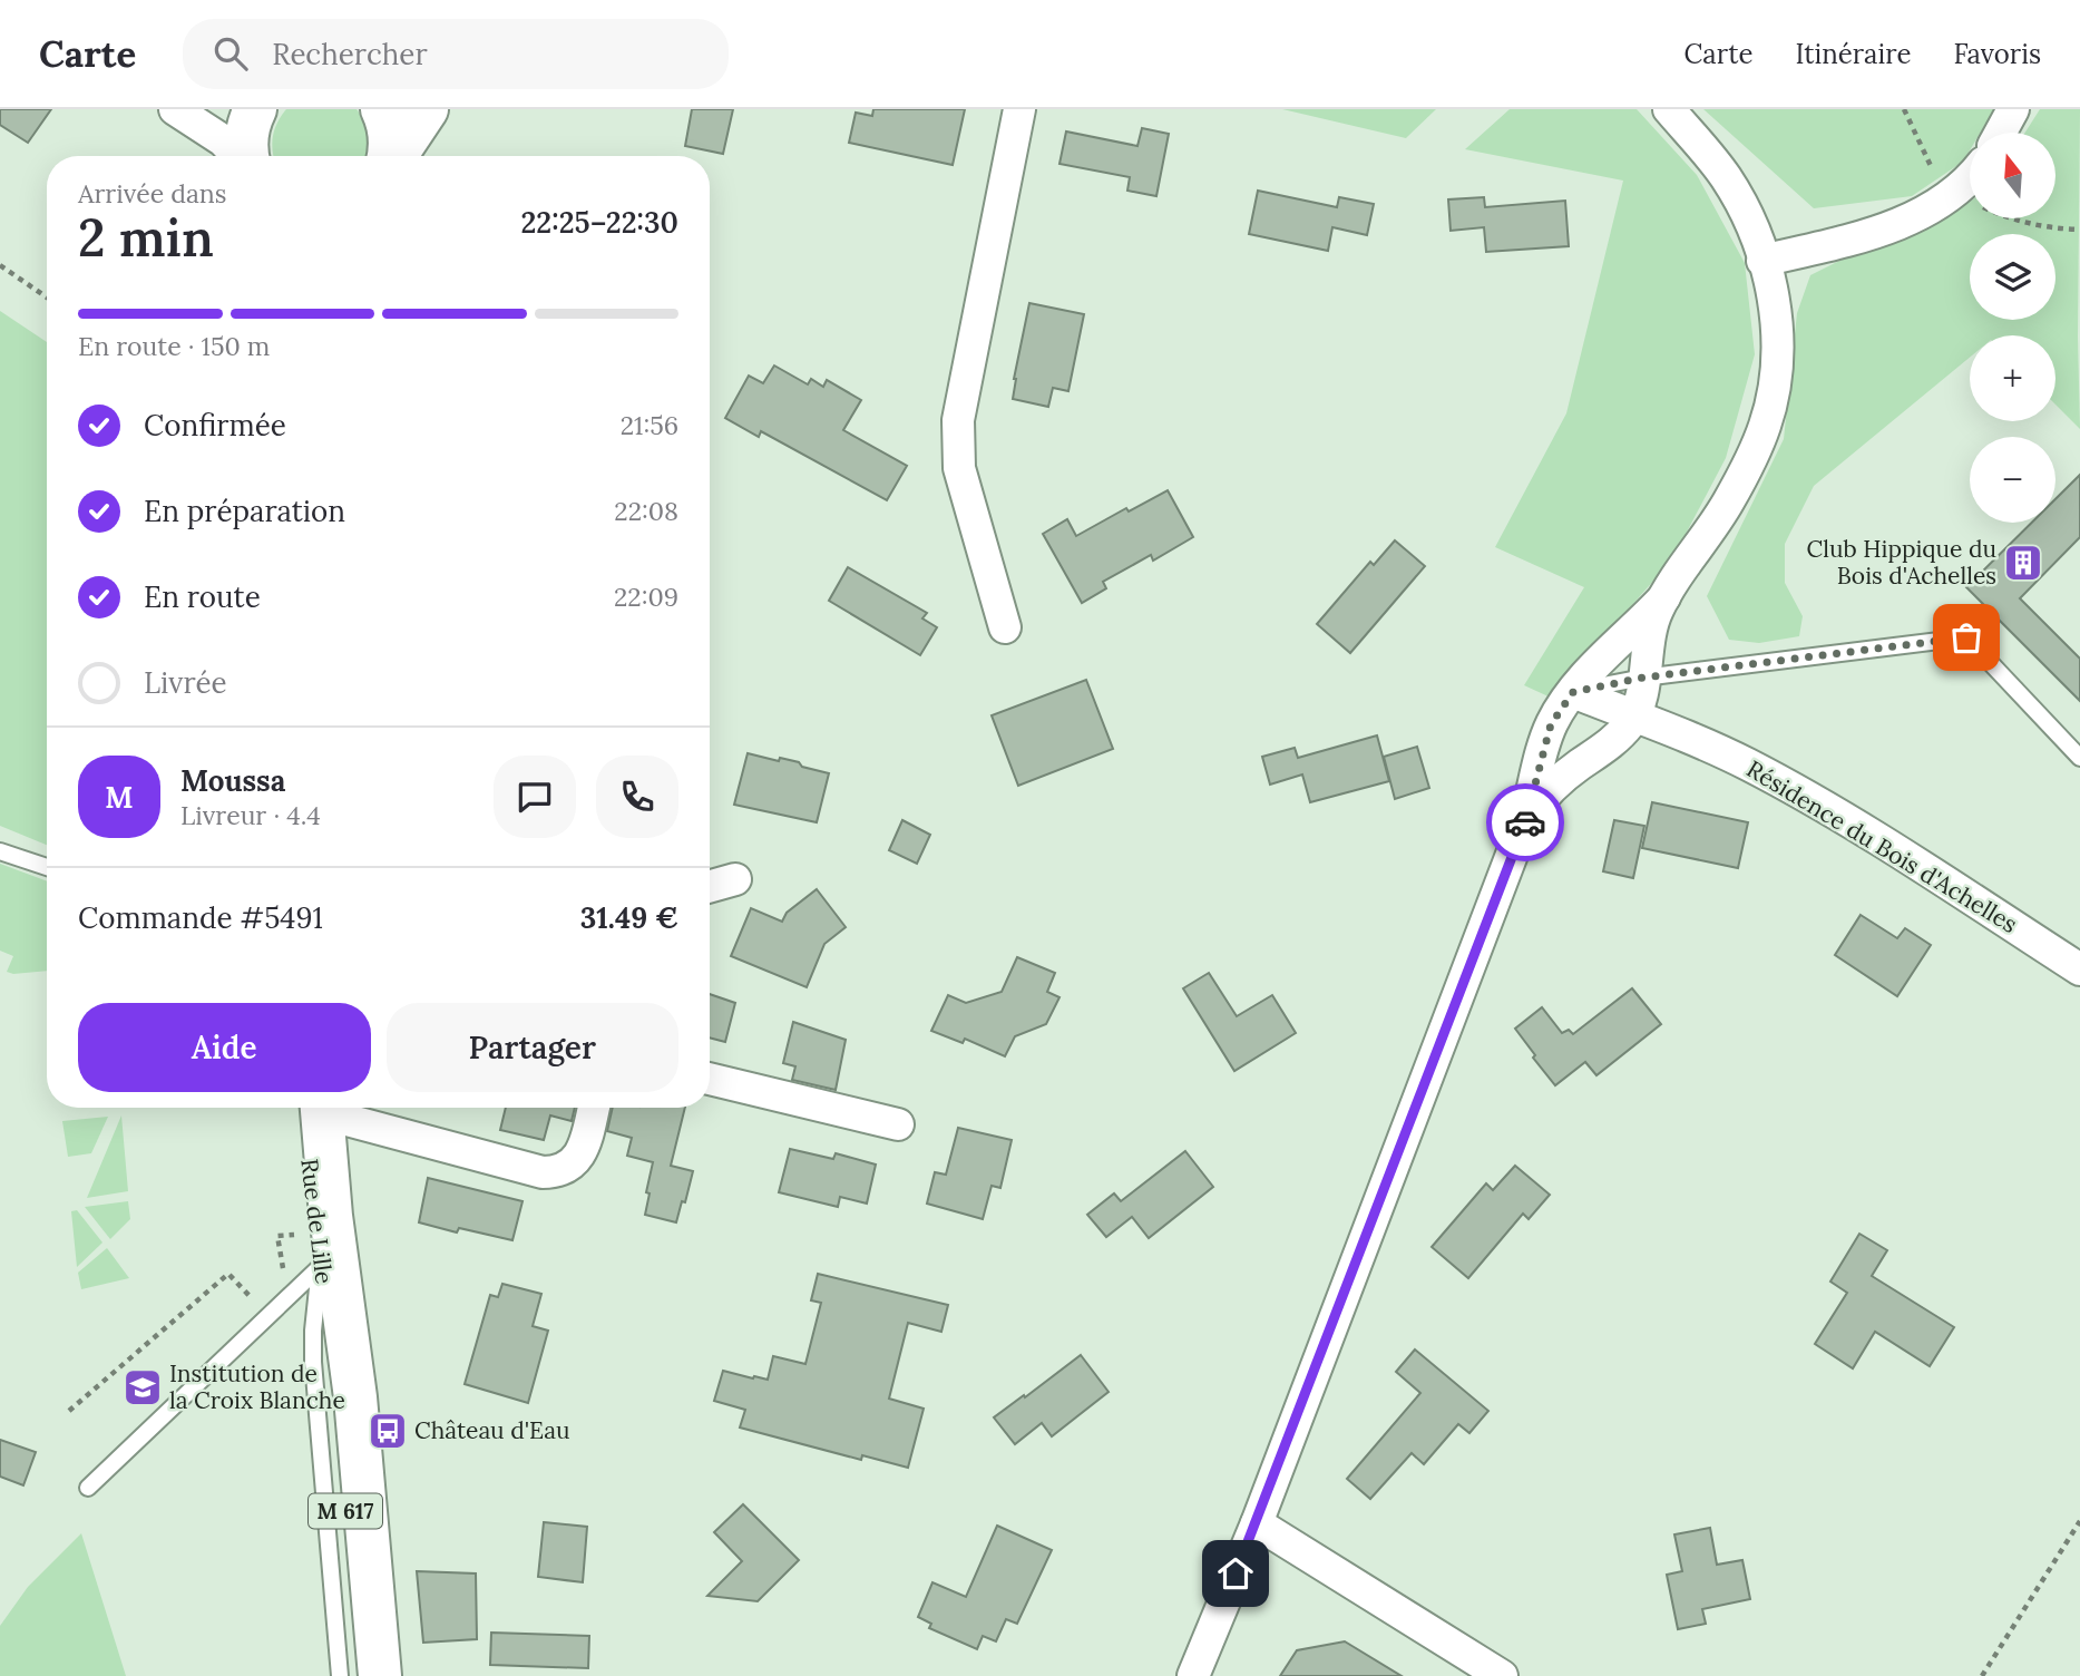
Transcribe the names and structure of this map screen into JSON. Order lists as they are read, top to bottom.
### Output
{
  "streets": {
    "main road": ["Rue de Lille", "M 617"],
    "street": ["Résidence du Bois d'Achelles"]
  },
  "places": {
    "building": ["Club Hippique du Bois d'Achelles"],
    "school or university": ["Institution de la Croix Blanche"],
    "bus stop": ["Château d'Eau"]
  },
  "north": "top",
  "page": {
    "header": "Carte",
    "search": "Rechercher",
    "nav": ["Carte", "Itinéraire", "Favoris"],
    "map_buttons": ["+", "−"],
    "heading": ["2 min", "Arrivée dans", "22:25–22:30"],
    "panel": [
      "Moussa",
      "Livreur · 4.4",
      "Commande #5491",
      "31.49 €"
    ],
    "bar": "En route · 150 m",
    "list": [
      ["Confirmée", "21:56"],
      ["En préparation", "22:08"],
      ["En route", "22:09"],
      "Livrée"
    ],
    "round": "M",
    "buttons": ["Aide", "Partager"]
  }
}
